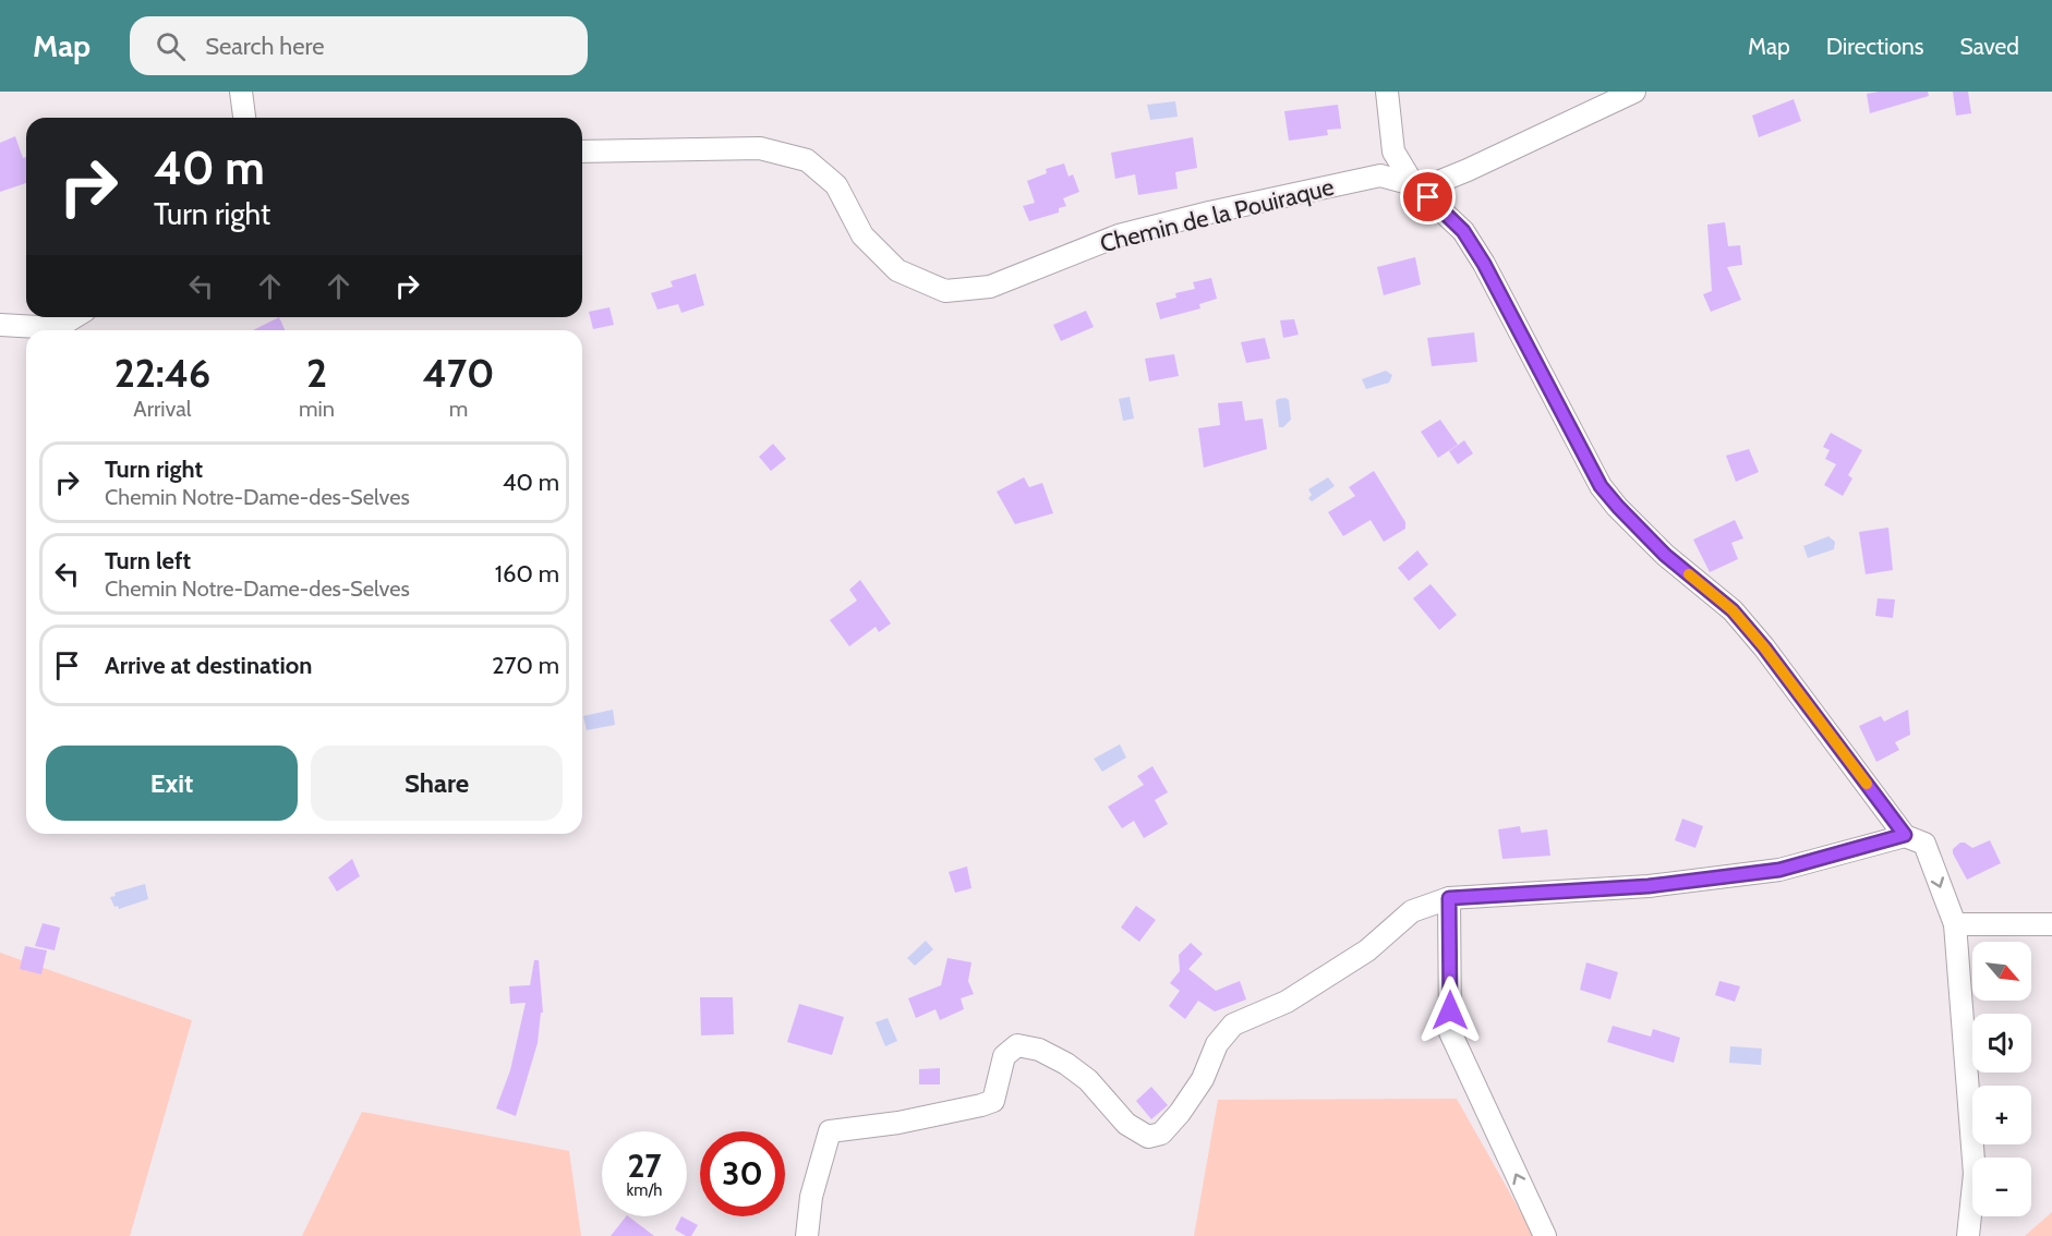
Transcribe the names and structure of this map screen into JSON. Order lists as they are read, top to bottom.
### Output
{
  "streets": {
    "street": ["Chemin de la Pouiraque"]
  },
  "north": "bottom right",
  "page": {
    "header": "Map",
    "search": "Search here",
    "nav": ["Map", "Directions", "Saved"],
    "turn": ["40 m", "Turn right"],
    "eta": [
      "22:46",
      "Arrival",
      "2",
      "min",
      "470",
      "m"
    ],
    "list": [
      {
        "name": "Turn right",
        "note": "Chemin Notre-Dame-des-Selves",
        "value": "40 m"
      },
      {
        "name": "Turn left",
        "note": "Chemin Notre-Dame-des-Selves",
        "value": "160 m"
      },
      {
        "name": "Arrive at destination",
        "value": "270 m"
      }
    ],
    "buttons": ["Exit", "Share"],
    "map_buttons": ["+", "−"],
    "speed": "27 km/h",
    "limit": "30"
  }
}
